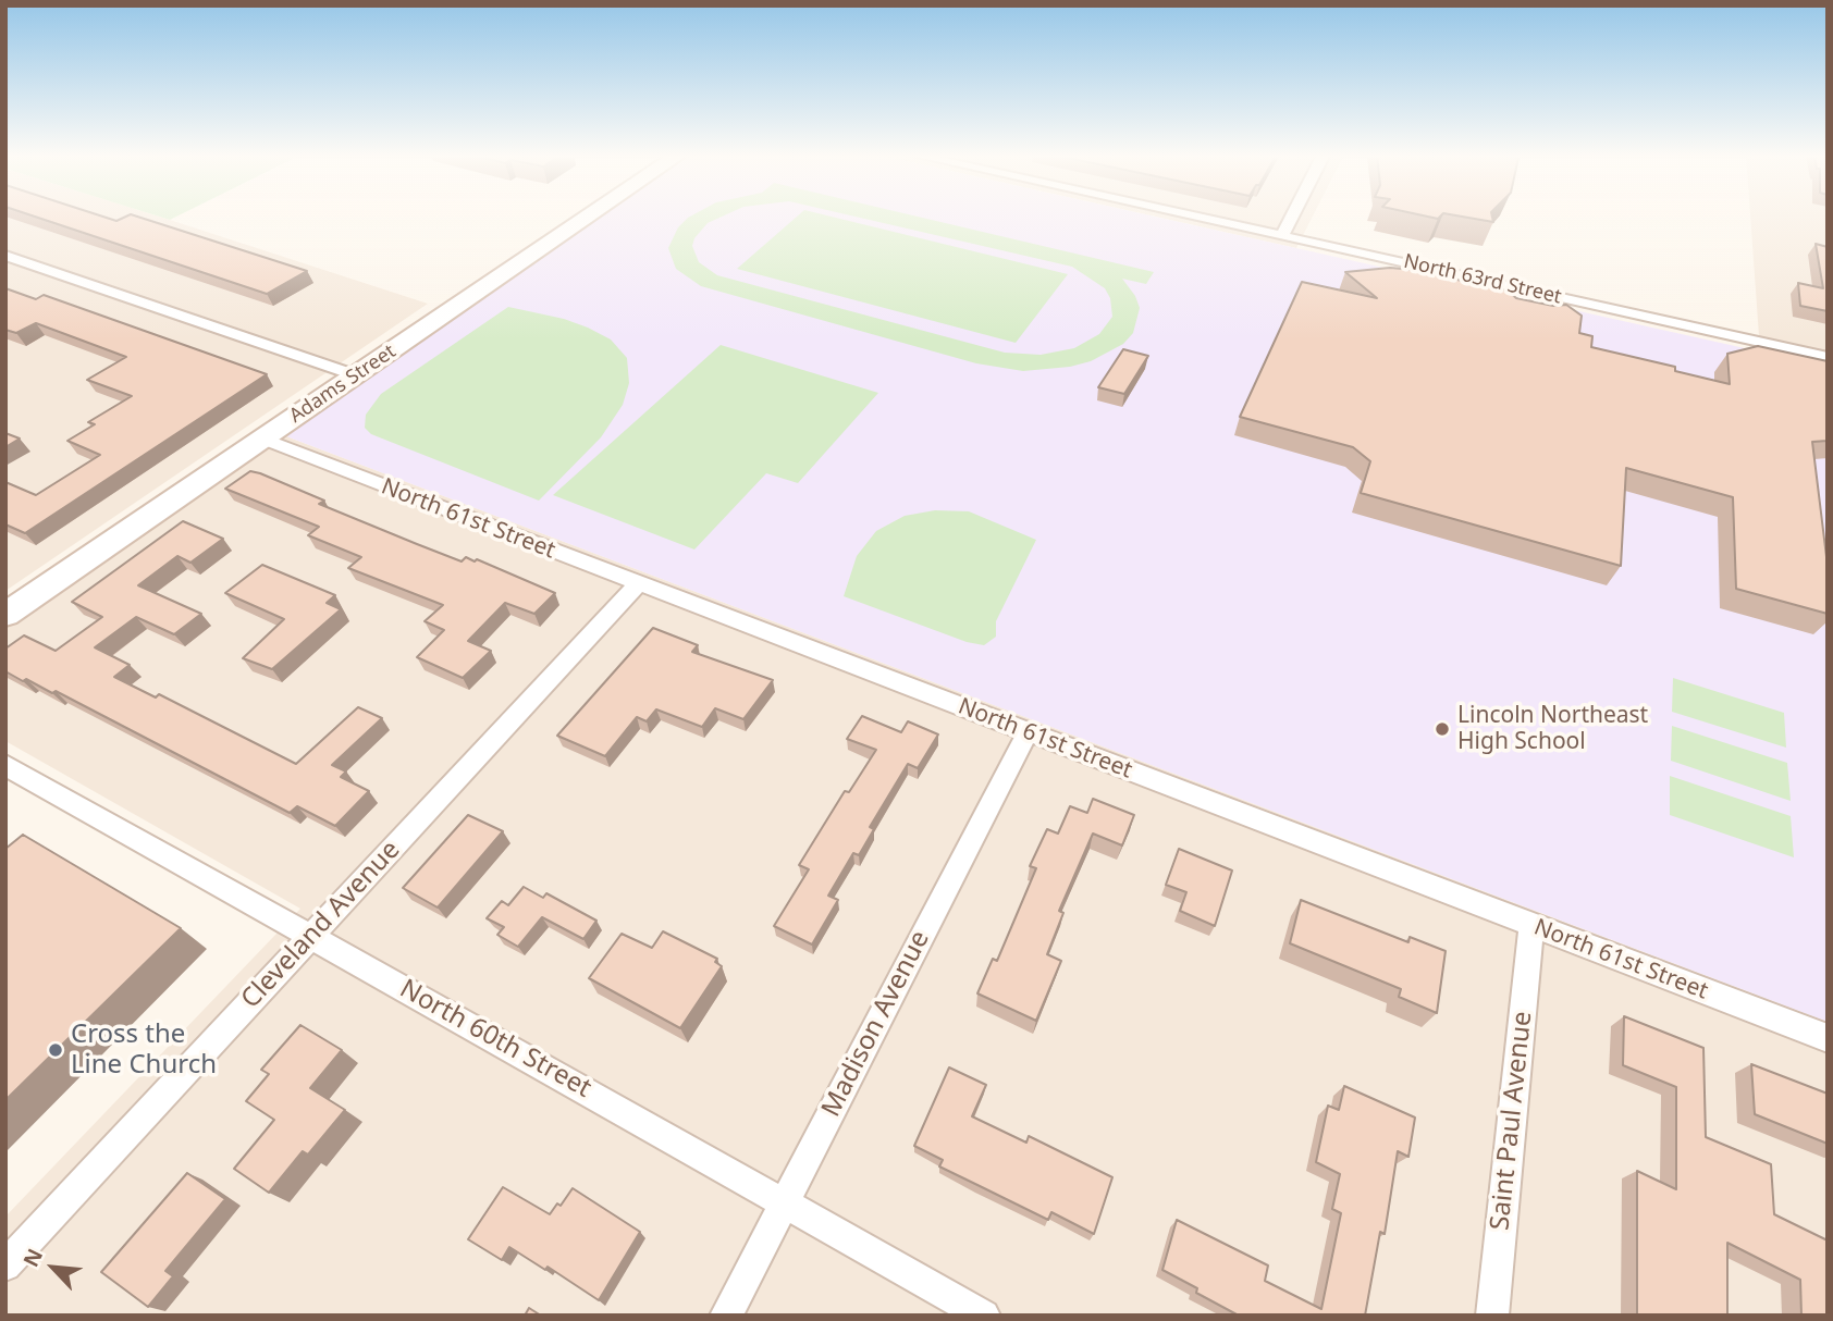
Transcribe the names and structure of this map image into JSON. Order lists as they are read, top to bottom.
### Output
{
  "streets": {
    "main road": ["Adams Street"],
    "street": [
      "North 63rd Street",
      "North 61st Street",
      "Cleveland Avenue",
      "Madison Avenue",
      "North 60th Street",
      "Saint Paul Avenue"
    ]
  },
  "crossings": [
    ["Adams Street", "North 61st Street"],
    ["North 61st Street", "Cleveland Avenue"],
    ["North 61st Street", "Madison Avenue"],
    ["North 61st Street", "Saint Paul Avenue"],
    ["Cleveland Avenue", "North 60th Street"],
    ["Madison Avenue", "North 60th Street"]
  ],
  "places": ["Lincoln Northeast High School", "Cross the Line Church"],
  "north": "top left"
}
